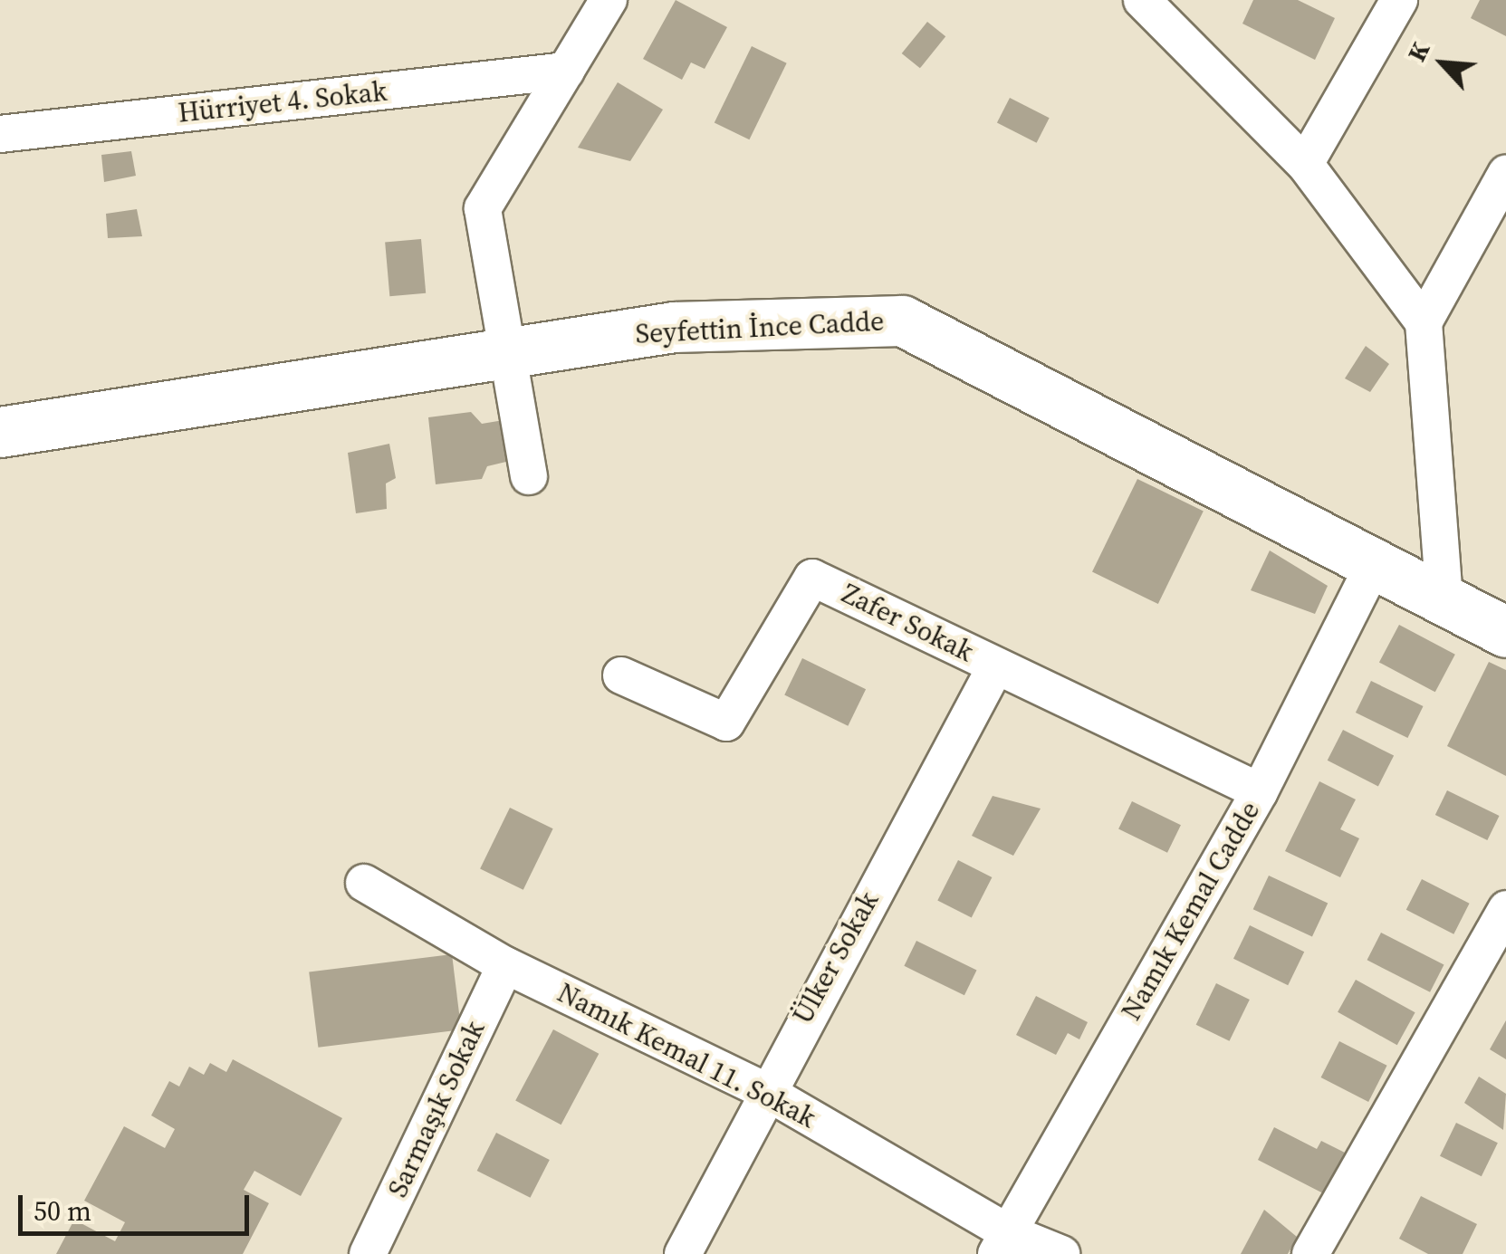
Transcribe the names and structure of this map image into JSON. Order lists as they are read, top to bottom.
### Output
{
  "streets": {
    "main road": ["Seyfettin İnce Cadde"],
    "street": [
      "Hürriyet 4. Sokak",
      "Zafer Sokak",
      "Namık Kemal Cadde",
      "Ülker Sokak",
      "Namık Kemal 11. Sokak",
      "Sarmaşık Sokak"
    ]
  },
  "crossings": [
    ["Seyfettin İnce Cadde", "Namık Kemal Cadde"],
    ["Zafer Sokak", "Namık Kemal Cadde"],
    ["Zafer Sokak", "Ülker Sokak"],
    ["Namık Kemal Cadde", "Namık Kemal 11. Sokak"],
    ["Ülker Sokak", "Namık Kemal 11. Sokak"],
    ["Namık Kemal 11. Sokak", "Sarmaşık Sokak"]
  ],
  "scale_bar": "50 m",
  "north": "top left"
}
